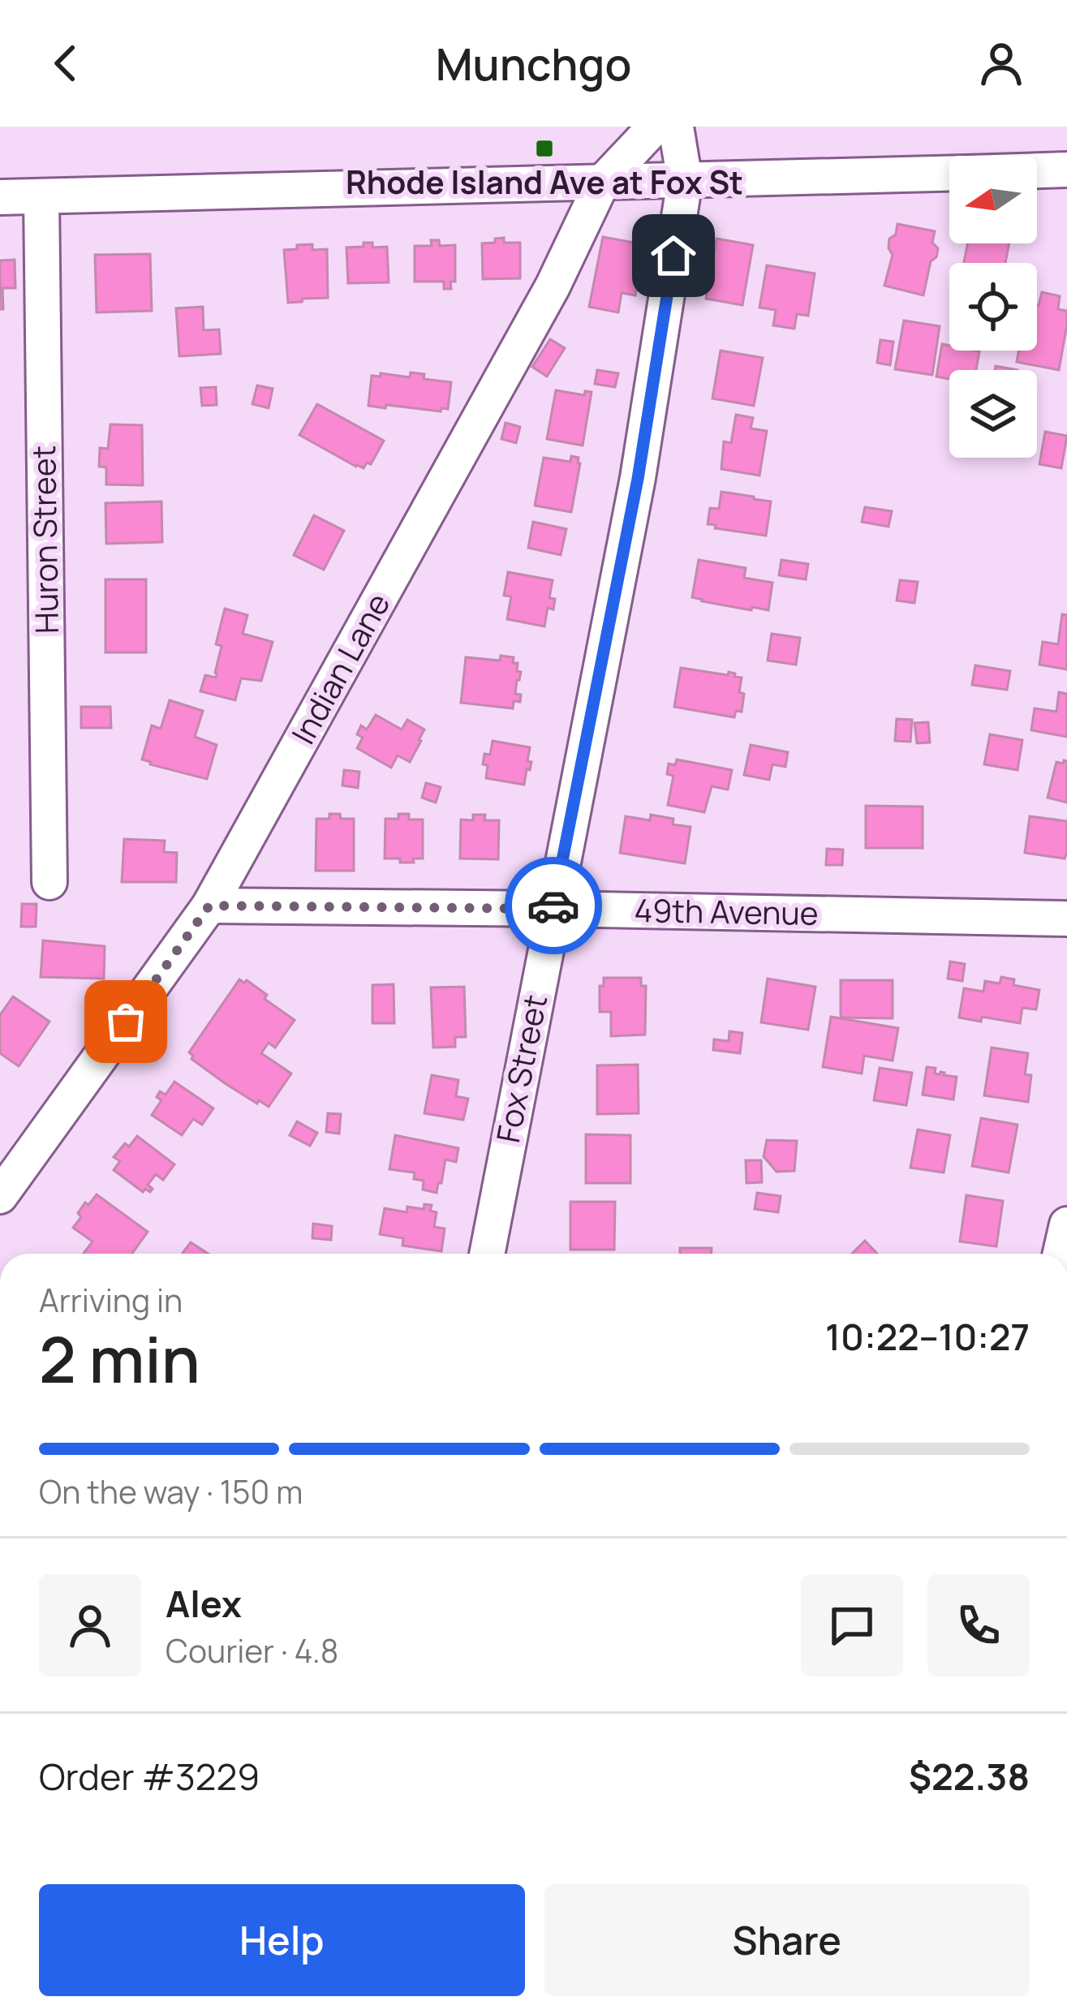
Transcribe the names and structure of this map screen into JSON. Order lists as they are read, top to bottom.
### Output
{
  "streets": {
    "street": [
      "Huron Street",
      "Indian Lane",
      "49th Avenue",
      "Fox Street"
    ]
  },
  "crossings": [
    ["Indian Lane", "49th Avenue"],
    ["49th Avenue", "Fox Street"]
  ],
  "places": {
    "transit": ["Rhode Island Ave at Fox St"]
  },
  "north": "left",
  "page": {
    "header": "Munchgo",
    "heading": ["2 min", "Arriving in", "10:22–10:27"],
    "panel": [
      "Alex",
      "Courier · 4.8",
      "Order #3229",
      "$22.38"
    ],
    "bar": "On the way · 150 m",
    "buttons": ["Help", "Share"]
  }
}
